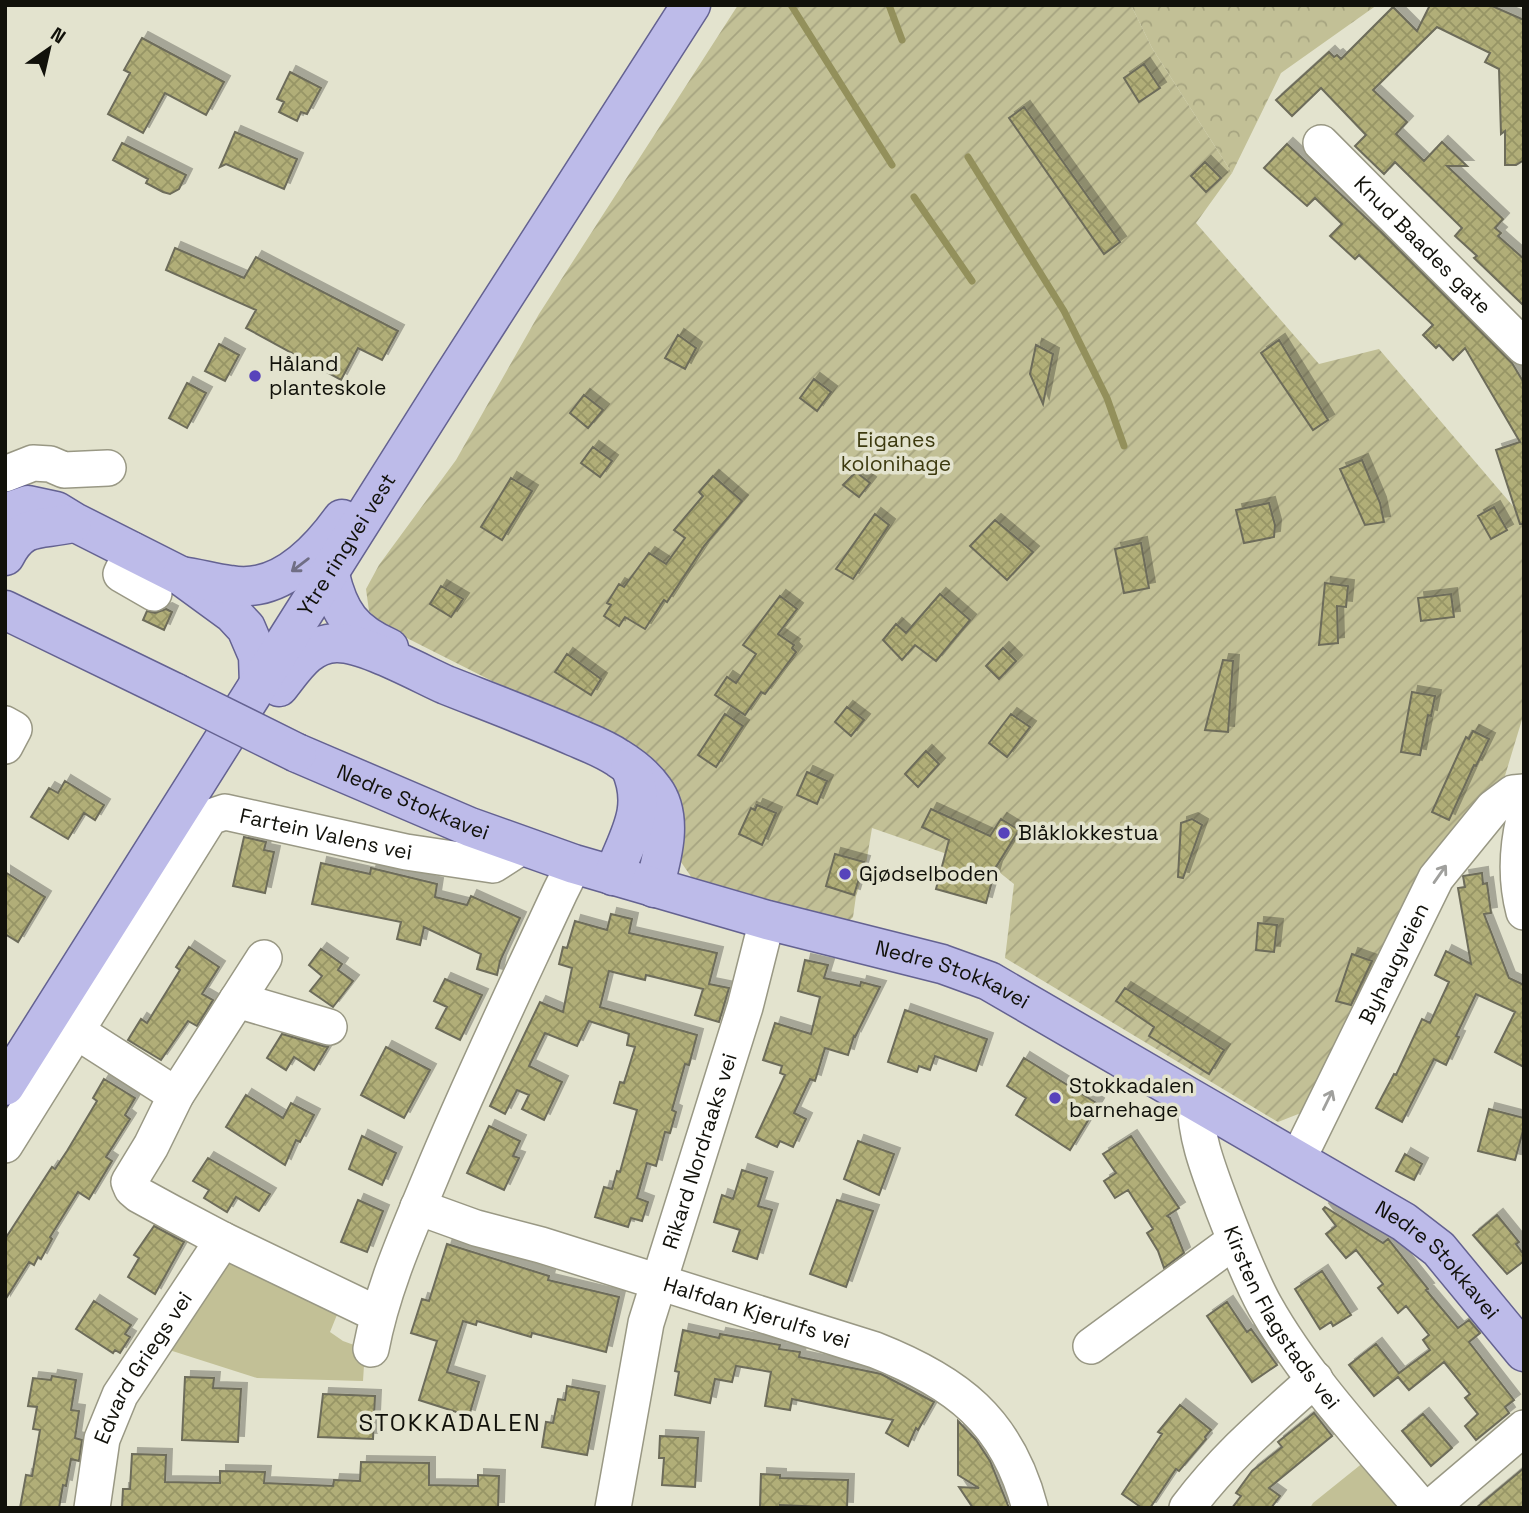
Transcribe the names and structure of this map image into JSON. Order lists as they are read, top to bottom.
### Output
{
  "streets": {
    "main road": ["Ytre ringvei vest", "Nedre Stokkavei"],
    "street": [
      "Knud Baades gate",
      "Fartein Valens vei",
      "Byhaugveien",
      "Rikard Nordraaks vei",
      "Halfdan Kjerulfs vei",
      "Kirsten Flagstads vei",
      "Edvard Griegs vei"
    ]
  },
  "crossings": [
    ["Nedre Stokkavei", "Fartein Valens vei"],
    ["Nedre Stokkavei", "Byhaugveien"],
    ["Nedre Stokkavei", "Rikard Nordraaks vei"],
    ["Nedre Stokkavei", "Kirsten Flagstads vei"],
    ["Rikard Nordraaks vei", "Halfdan Kjerulfs vei"]
  ],
  "one_way": ["Byhaugveien"],
  "districts": ["STOKKADALEN"],
  "parks": ["Eiganes kolonihage"],
  "places": [
    "Håland planteskole",
    "Blåklokkestua",
    "Gjødselboden",
    "Stokkadalen barnehage"
  ],
  "north": "top right"
}
